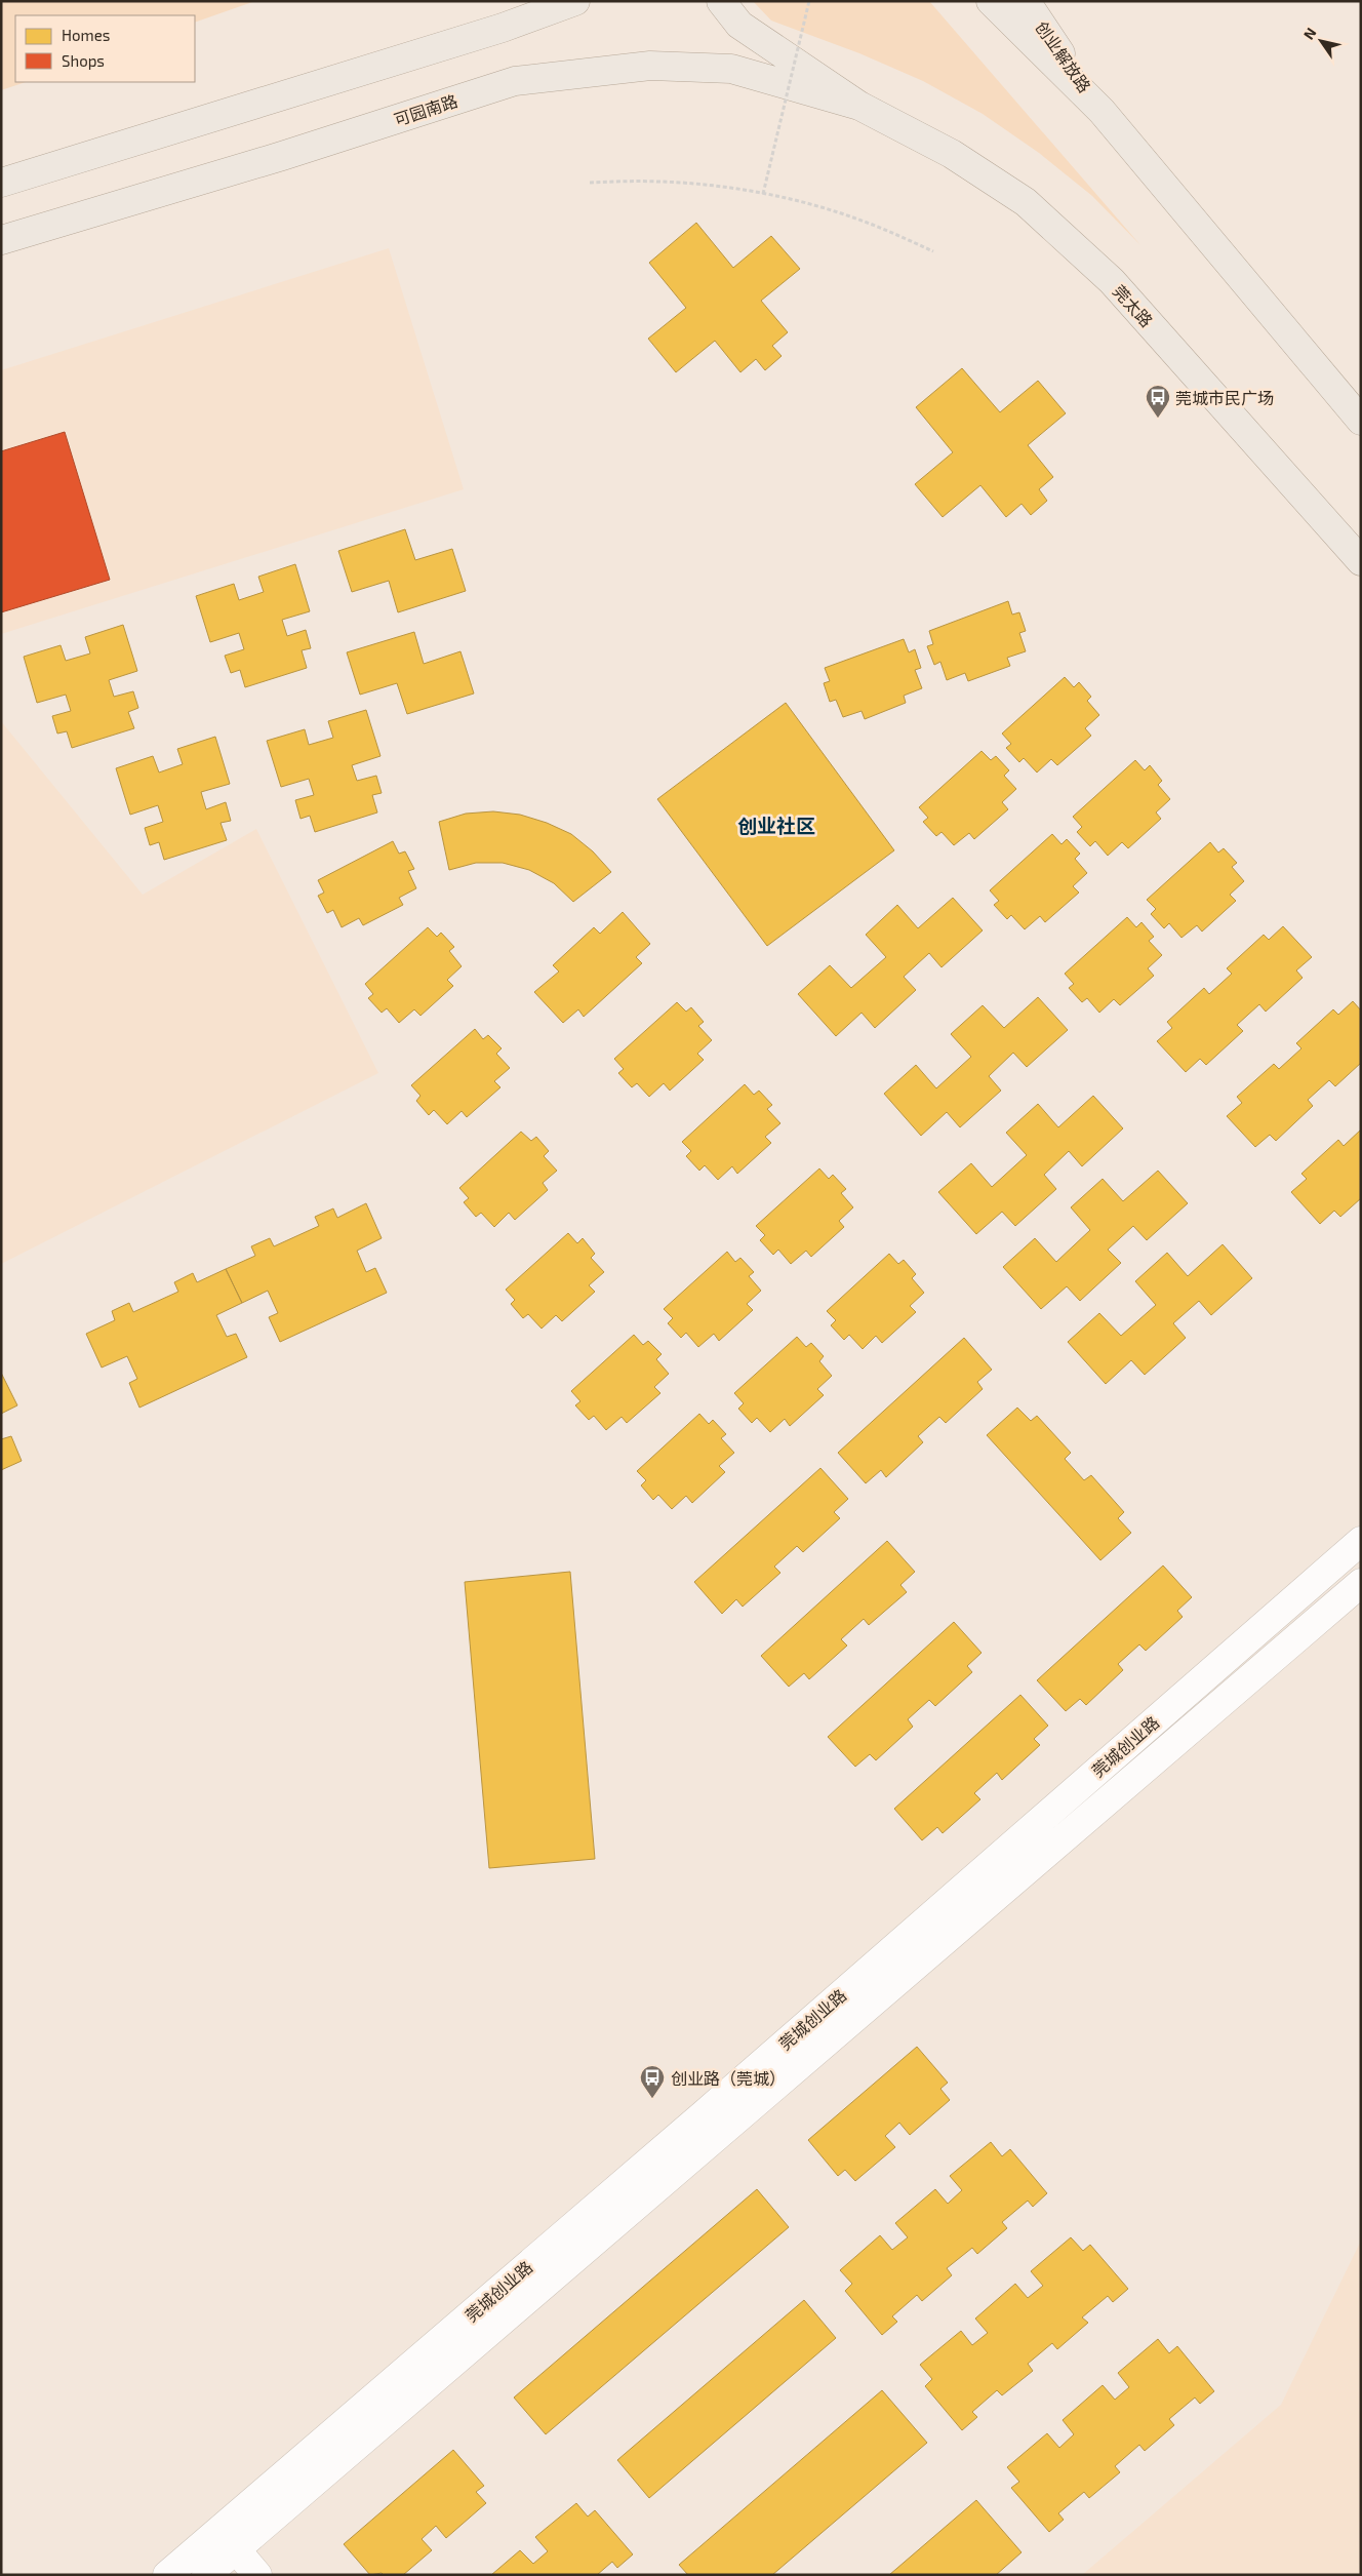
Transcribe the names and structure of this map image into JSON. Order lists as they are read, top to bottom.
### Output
{
  "streets": {
    "main road": ["创业解放路", "可园南路", "莞太路"],
    "street": ["莞城创业路"]
  },
  "crossings": [
    ["可园南路", "莞太路"]
  ],
  "districts": ["创业社区"],
  "places": {
    "bus stop": ["莞城市民广场", "创业路（莞城）"]
  },
  "legend": ["Homes", "Shops"],
  "north": "top left"
}
